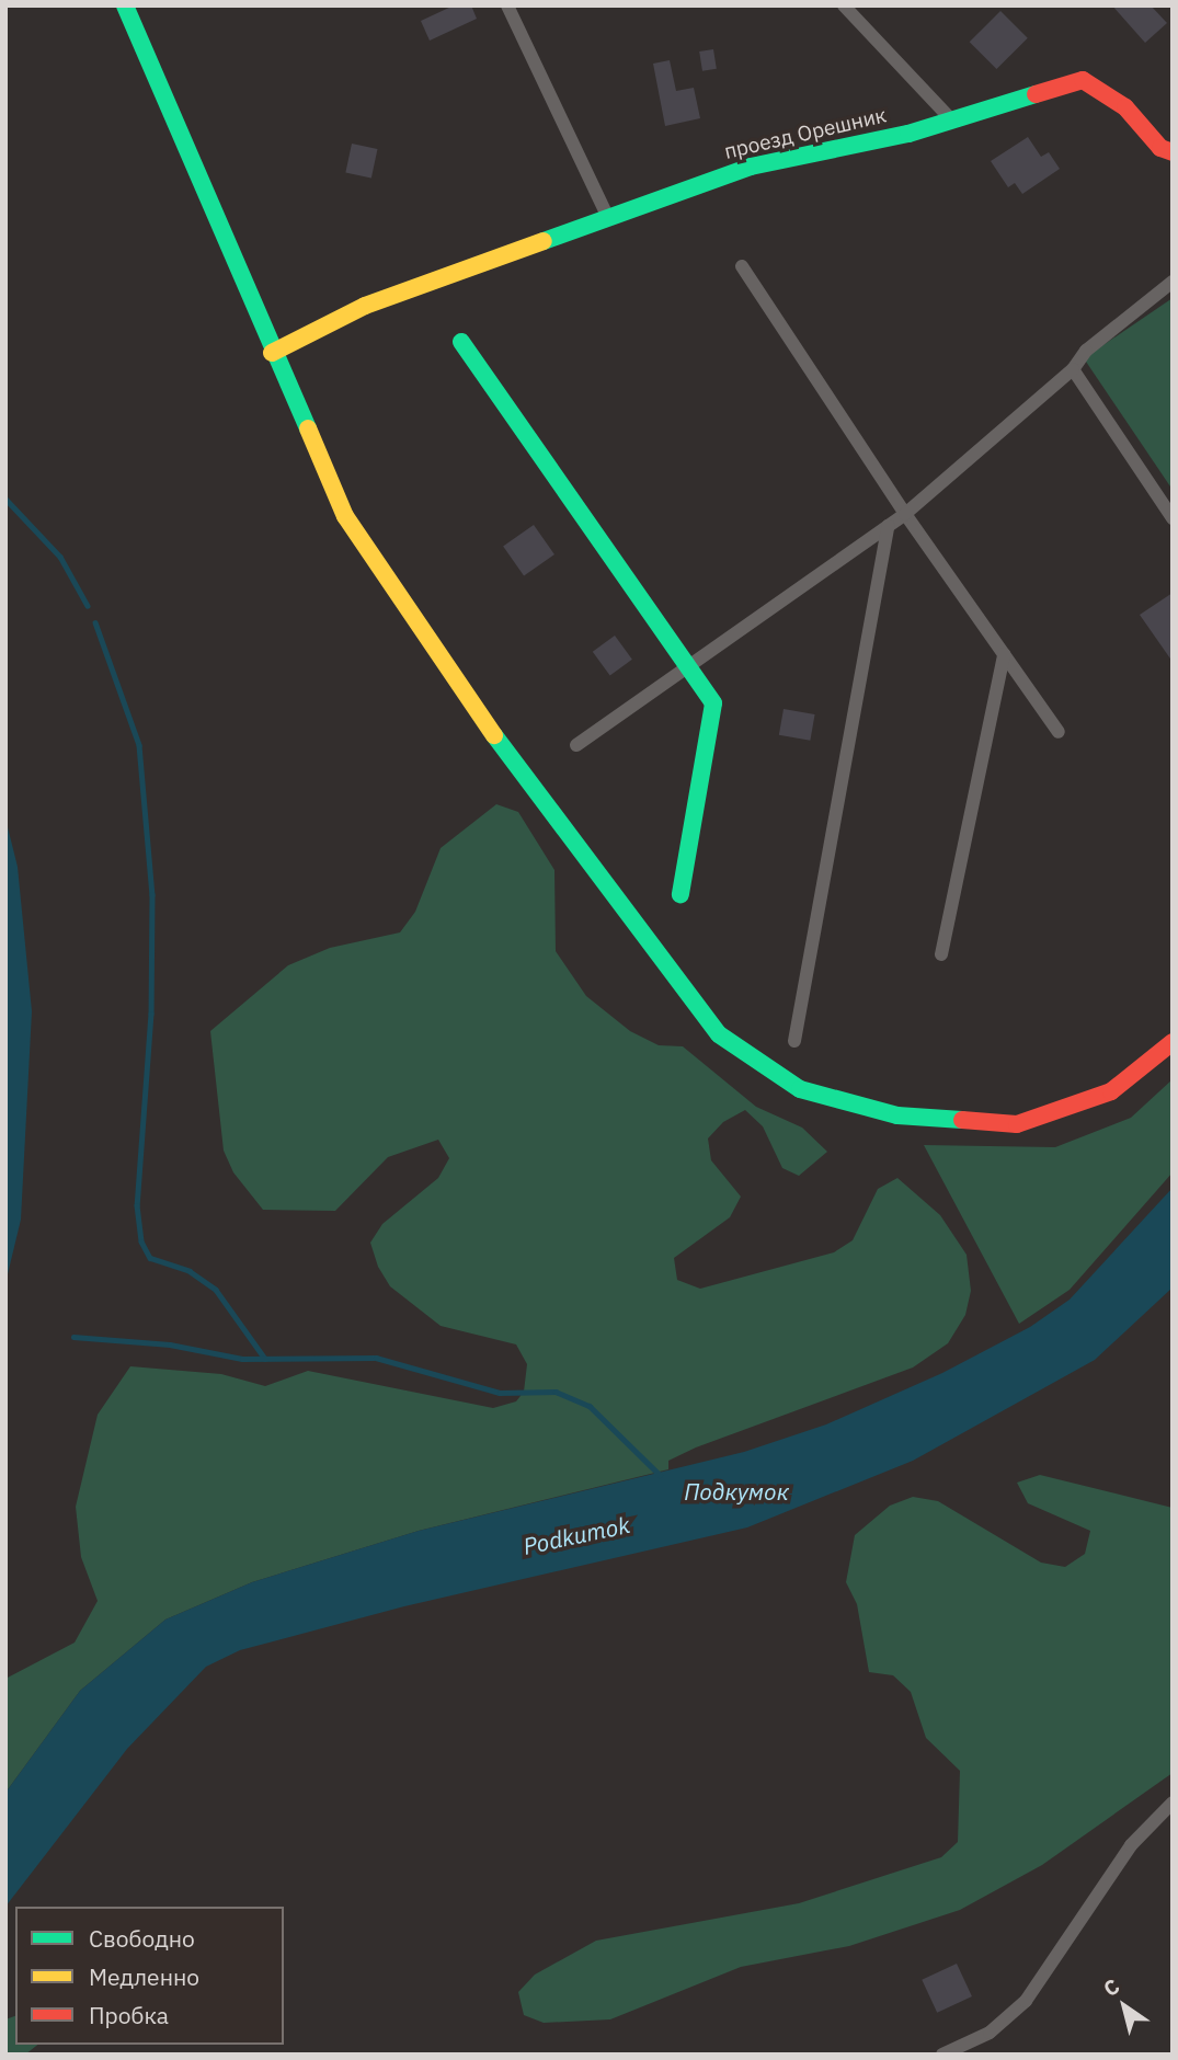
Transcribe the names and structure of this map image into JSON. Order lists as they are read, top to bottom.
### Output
{
  "streets": {
    "street": ["проезд Орешник"]
  },
  "water": ["Подкумок", "Podkumok"],
  "legend": ["Свободно", "Медленно", "Пробка"],
  "north": "top left"
}
